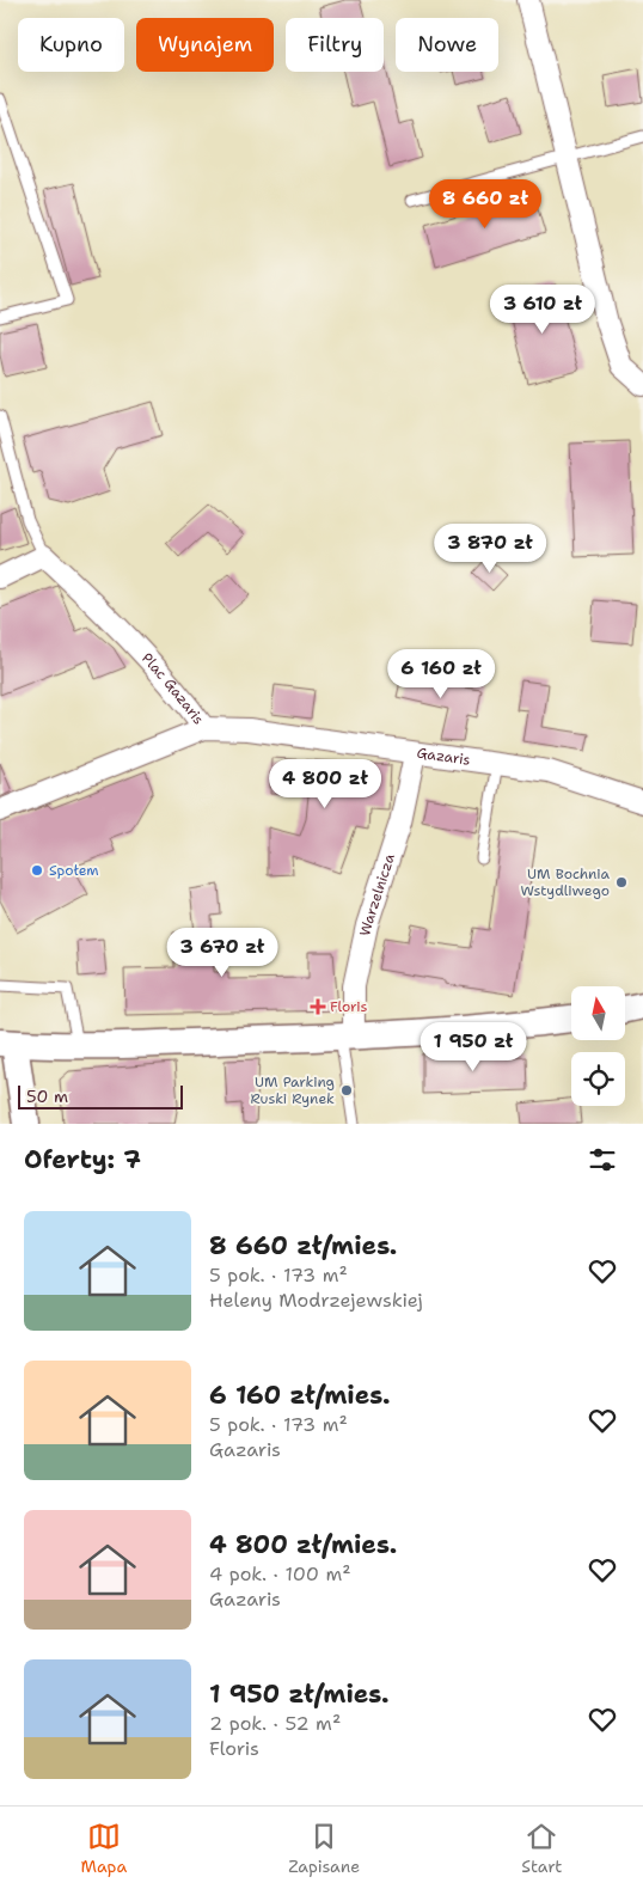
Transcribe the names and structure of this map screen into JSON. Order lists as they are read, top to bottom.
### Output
{
  "streets": {
    "street": ["Plac Gazaris", "Gazaris", "Warzelnicza"]
  },
  "crossings": [
    ["Plac Gazaris", "Gazaris"],
    ["Gazaris", "Warzelnicza"]
  ],
  "places": {
    "other": ["Społem", "UM Bochnia Wstydliwego", "UM Parking Ruski Rynek"],
    "health": ["Floris"]
  },
  "scale_bar": "50 m",
  "north": "top",
  "page": {
    "chip": [
      "Kupno",
      "Wynajem",
      "Filtry",
      "Nowe"
    ],
    "price": [
      "8 660 zł",
      "3 610 zł",
      "3 870 zł",
      "6 160 zł",
      "4 800 zł",
      "3 670 zł",
      "1 950 zł"
    ],
    "scale": "50 m",
    "heading": "Oferty: 7",
    "list": [
      {
        "name": "8 660 zł/mies.",
        "note": "5 pok. · 173 m² · Heleny Modrzejewskiej"
      },
      {
        "name": "6 160 zł/mies.",
        "note": "5 pok. · 173 m² · Gazaris"
      },
      {
        "name": "4 800 zł/mies.",
        "note": "4 pok. · 100 m² · Gazaris"
      },
      {
        "name": "1 950 zł/mies.",
        "note": "2 pok. · 52 m² · Floris"
      }
    ],
    "tabs": ["Mapa", "Zapisane", "Start"]
  }
}
